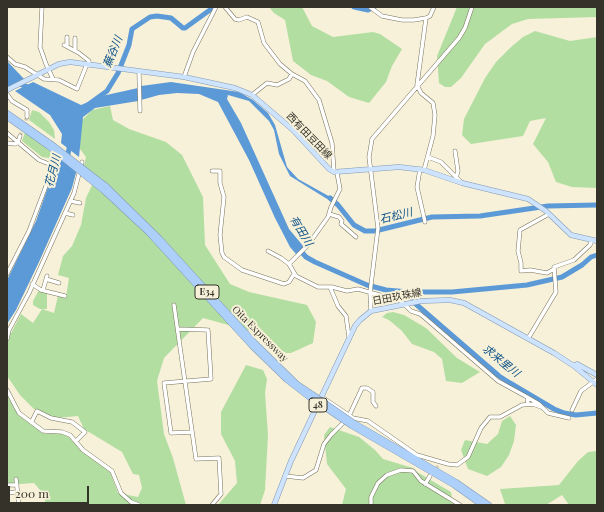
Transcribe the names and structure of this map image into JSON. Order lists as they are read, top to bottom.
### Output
{
  "streets": {
    "highway": ["E34", "Oita Expressway"],
    "main road": ["西有田豆田線", "日田玖珠線", "48"]
  },
  "water": [
    "蕪谷川",
    "花月川",
    "石松川",
    "有田川",
    "求来里川"
  ],
  "scale_bar": "200 m"
}
